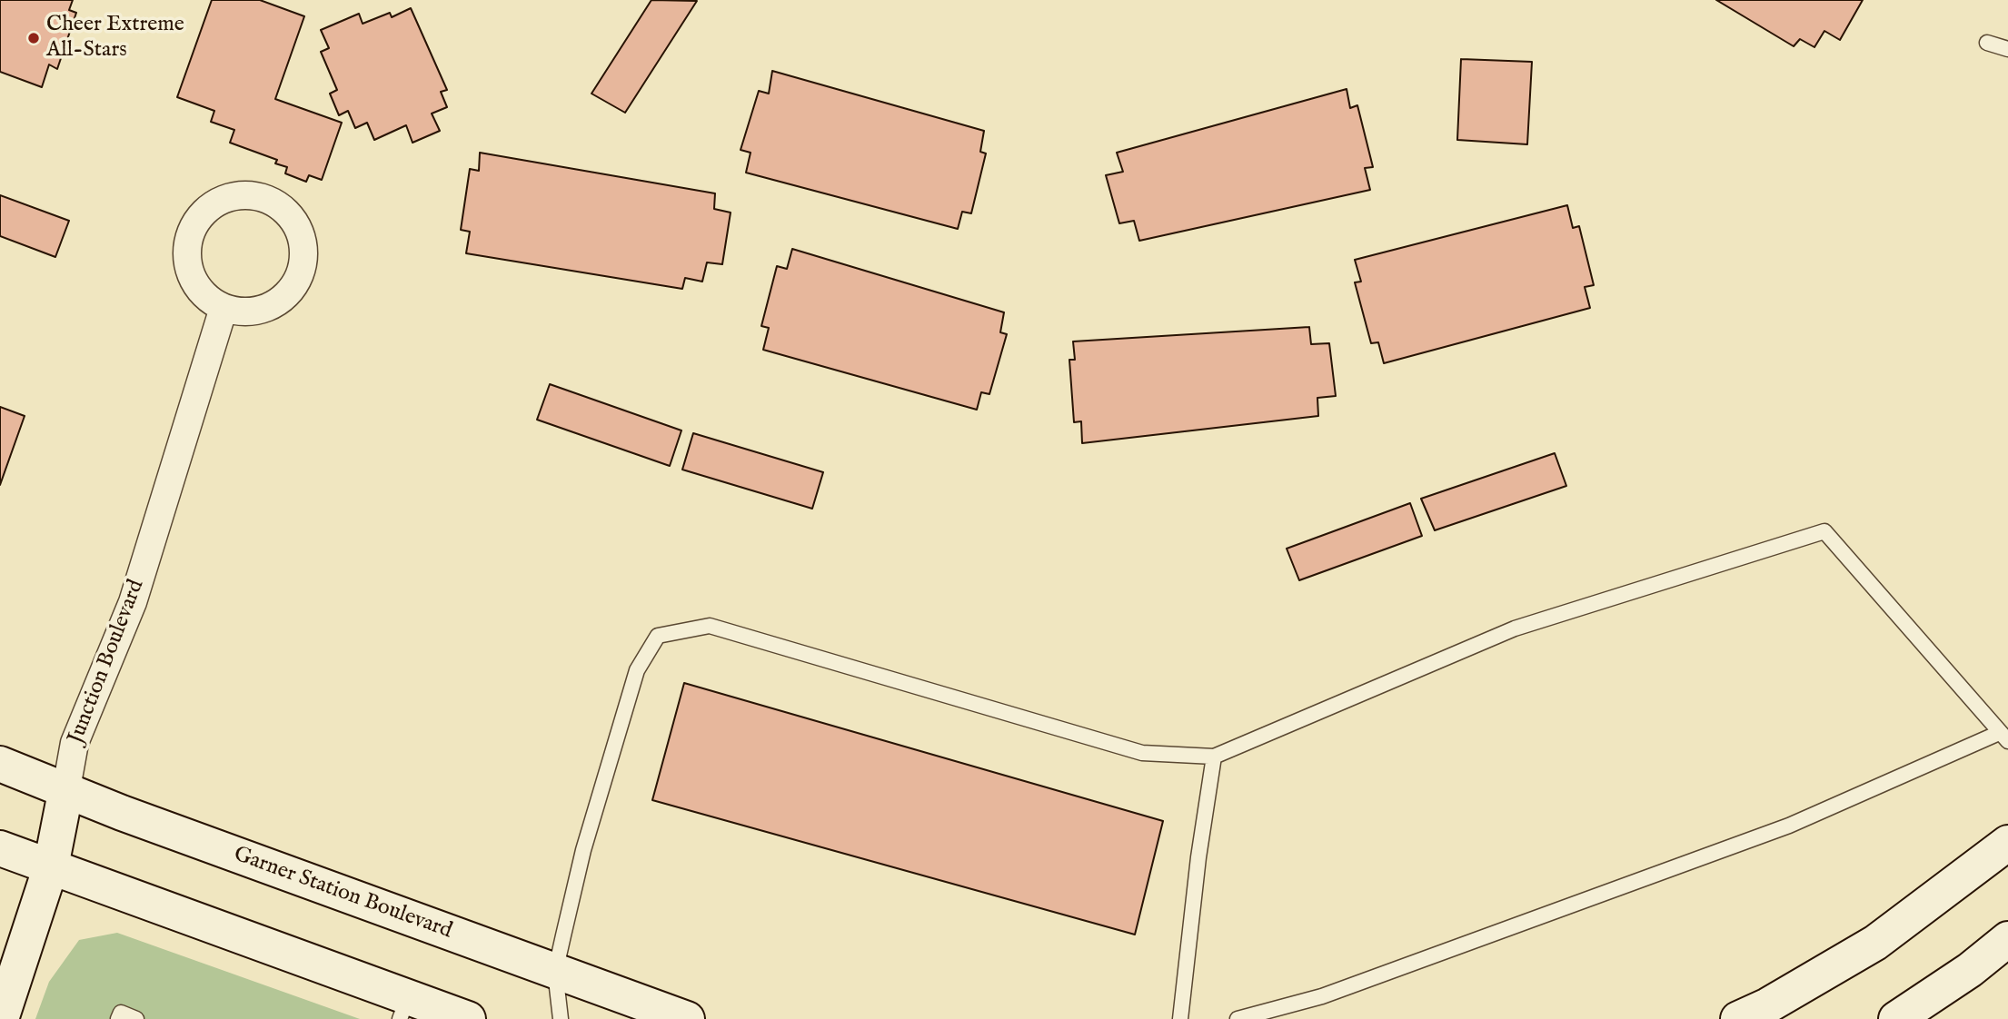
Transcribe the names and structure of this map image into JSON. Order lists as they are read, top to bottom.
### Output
{
  "streets": {
    "street": ["Junction Boulevard", "Garner Station Boulevard"]
  },
  "crossings": [
    ["Junction Boulevard", "Garner Station Boulevard"]
  ],
  "places": ["Cheer Extreme All-Stars"]
}
